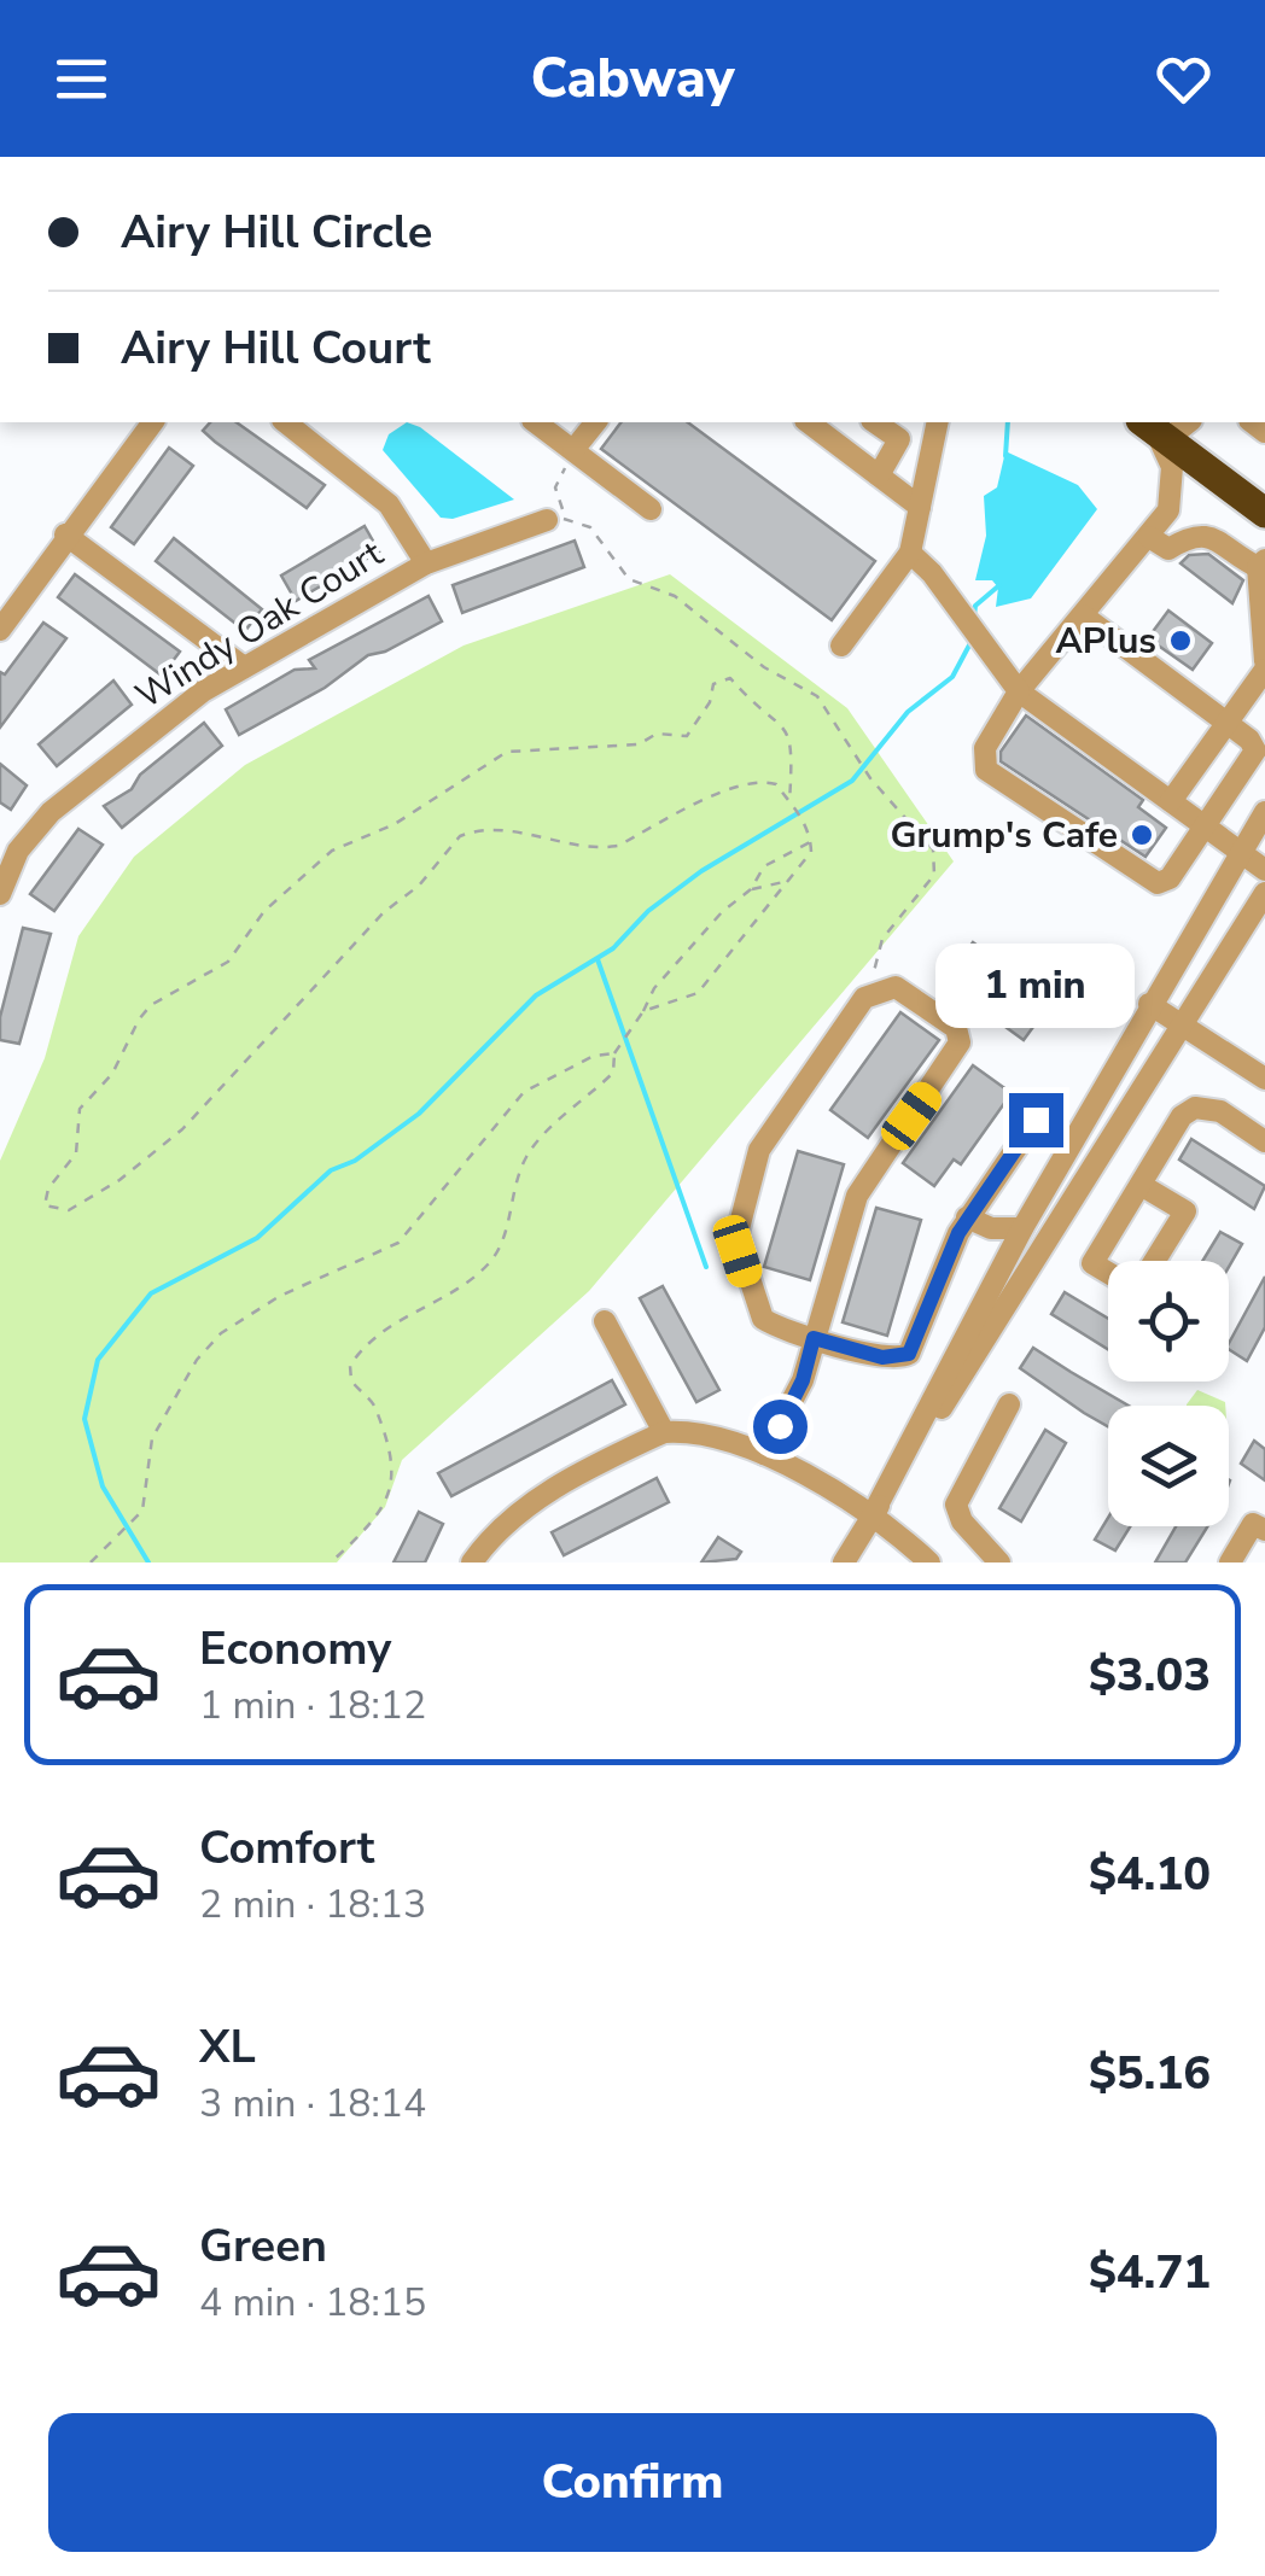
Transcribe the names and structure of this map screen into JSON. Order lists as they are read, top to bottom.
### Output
{
  "streets": {
    "street": ["Windy Oak Court"]
  },
  "places": ["APlus", "Grump's Cafe"],
  "page": {
    "header": "Cabway",
    "banner": ["Airy Hill Circle", "Airy Hill Court"],
    "bubble": "1 min",
    "list": [
      {
        "name": "Economy",
        "note": "1 min · 18:12",
        "value": "$3.03"
      },
      {
        "name": "Comfort",
        "note": "2 min · 18:13",
        "value": "$4.10"
      },
      {
        "name": "XL",
        "note": "3 min · 18:14",
        "value": "$5.16"
      },
      {
        "name": "Green",
        "note": "4 min · 18:15",
        "value": "$4.71"
      }
    ],
    "buttons": "Confirm"
  }
}
